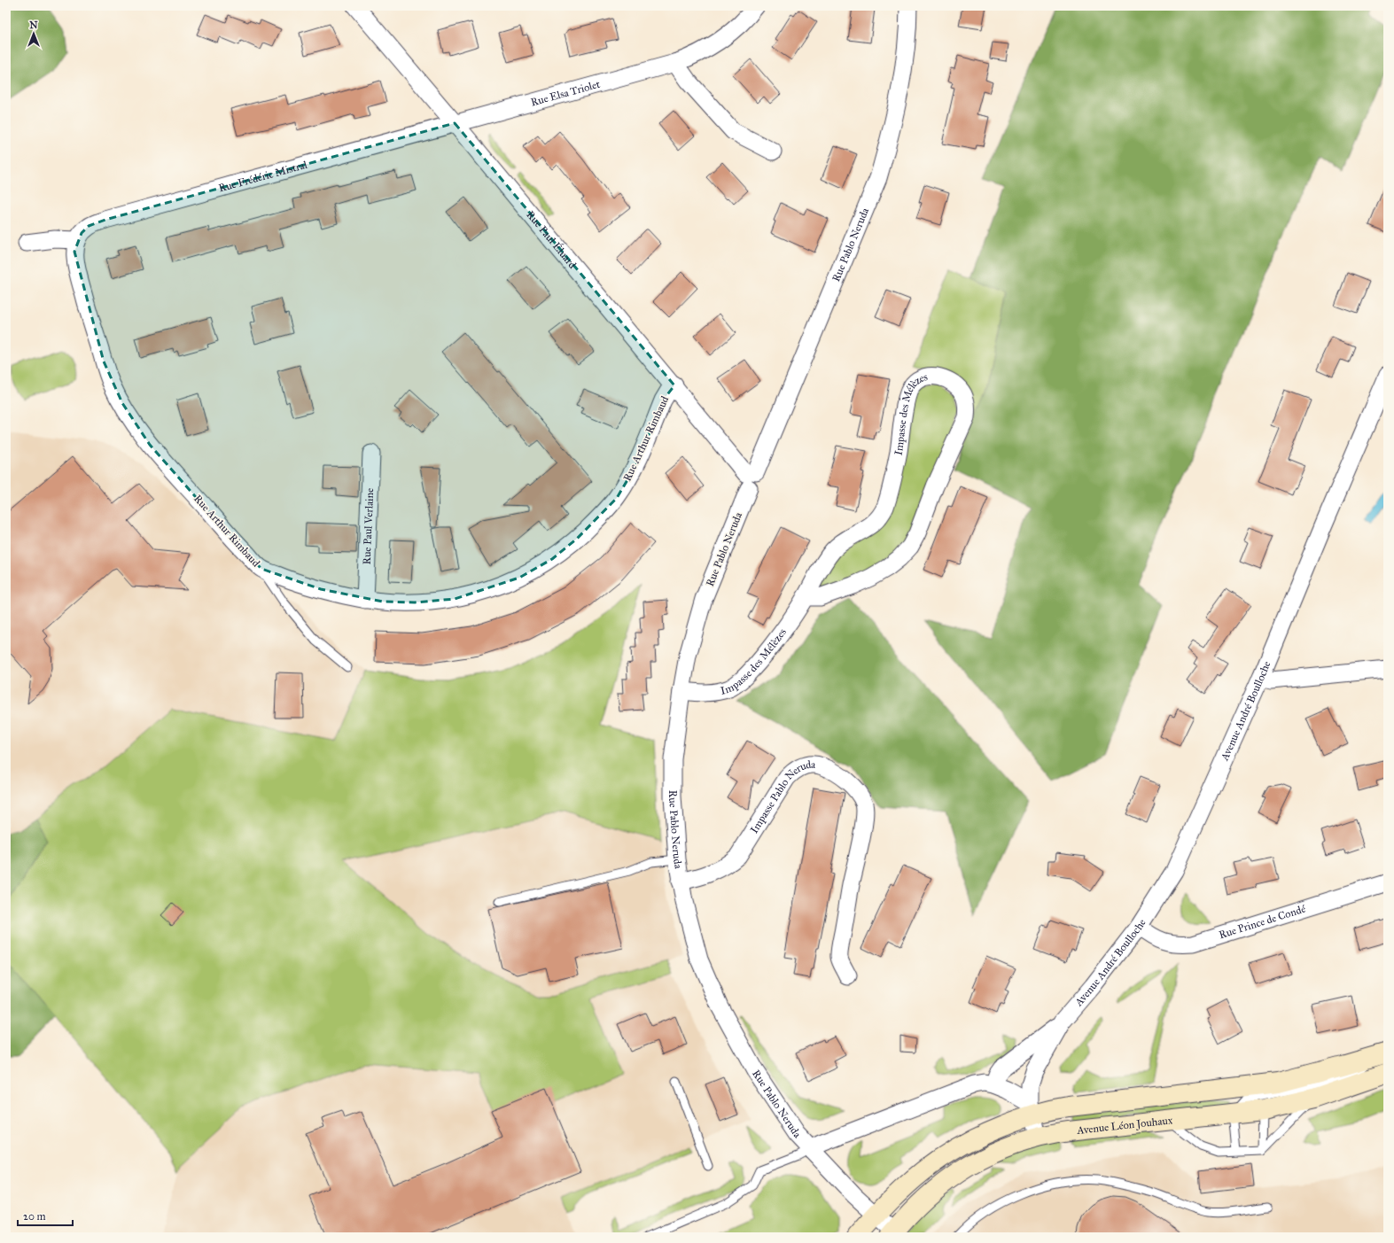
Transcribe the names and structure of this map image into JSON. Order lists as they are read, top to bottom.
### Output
{
  "streets": {
    "main road": ["Avenue Léon Jouhaux"],
    "street": [
      "Rue Elsa Triolet",
      "Rue Frédéric Mistral",
      "Rue Paul Éluard",
      "Rue Pablo Neruda",
      "Impasse des Mélèzes",
      "Rue Arthur Rimbaud",
      "Rue Paul Verlaine",
      "Avenue André Boulloche",
      "Impasse Pablo Neruda",
      "Rue Prince de Condé"
    ]
  },
  "crossings": [
    ["Rue Elsa Triolet", "Rue Frédéric Mistral"],
    ["Rue Elsa Triolet", "Rue Paul Éluard"],
    ["Rue Frédéric Mistral", "Rue Paul Éluard"],
    ["Rue Frédéric Mistral", "Rue Arthur Rimbaud"],
    ["Rue Paul Éluard", "Rue Pablo Neruda"],
    ["Rue Paul Éluard", "Rue Arthur Rimbaud"],
    ["Rue Pablo Neruda", "Impasse des Mélèzes"],
    ["Rue Pablo Neruda", "Impasse Pablo Neruda"],
    ["Rue Pablo Neruda", "Avenue Léon Jouhaux"],
    ["Rue Arthur Rimbaud", "Rue Paul Verlaine"],
    ["Avenue André Boulloche", "Rue Prince de Condé"]
  ],
  "scale_bar": "20 m",
  "north": "top"
}
